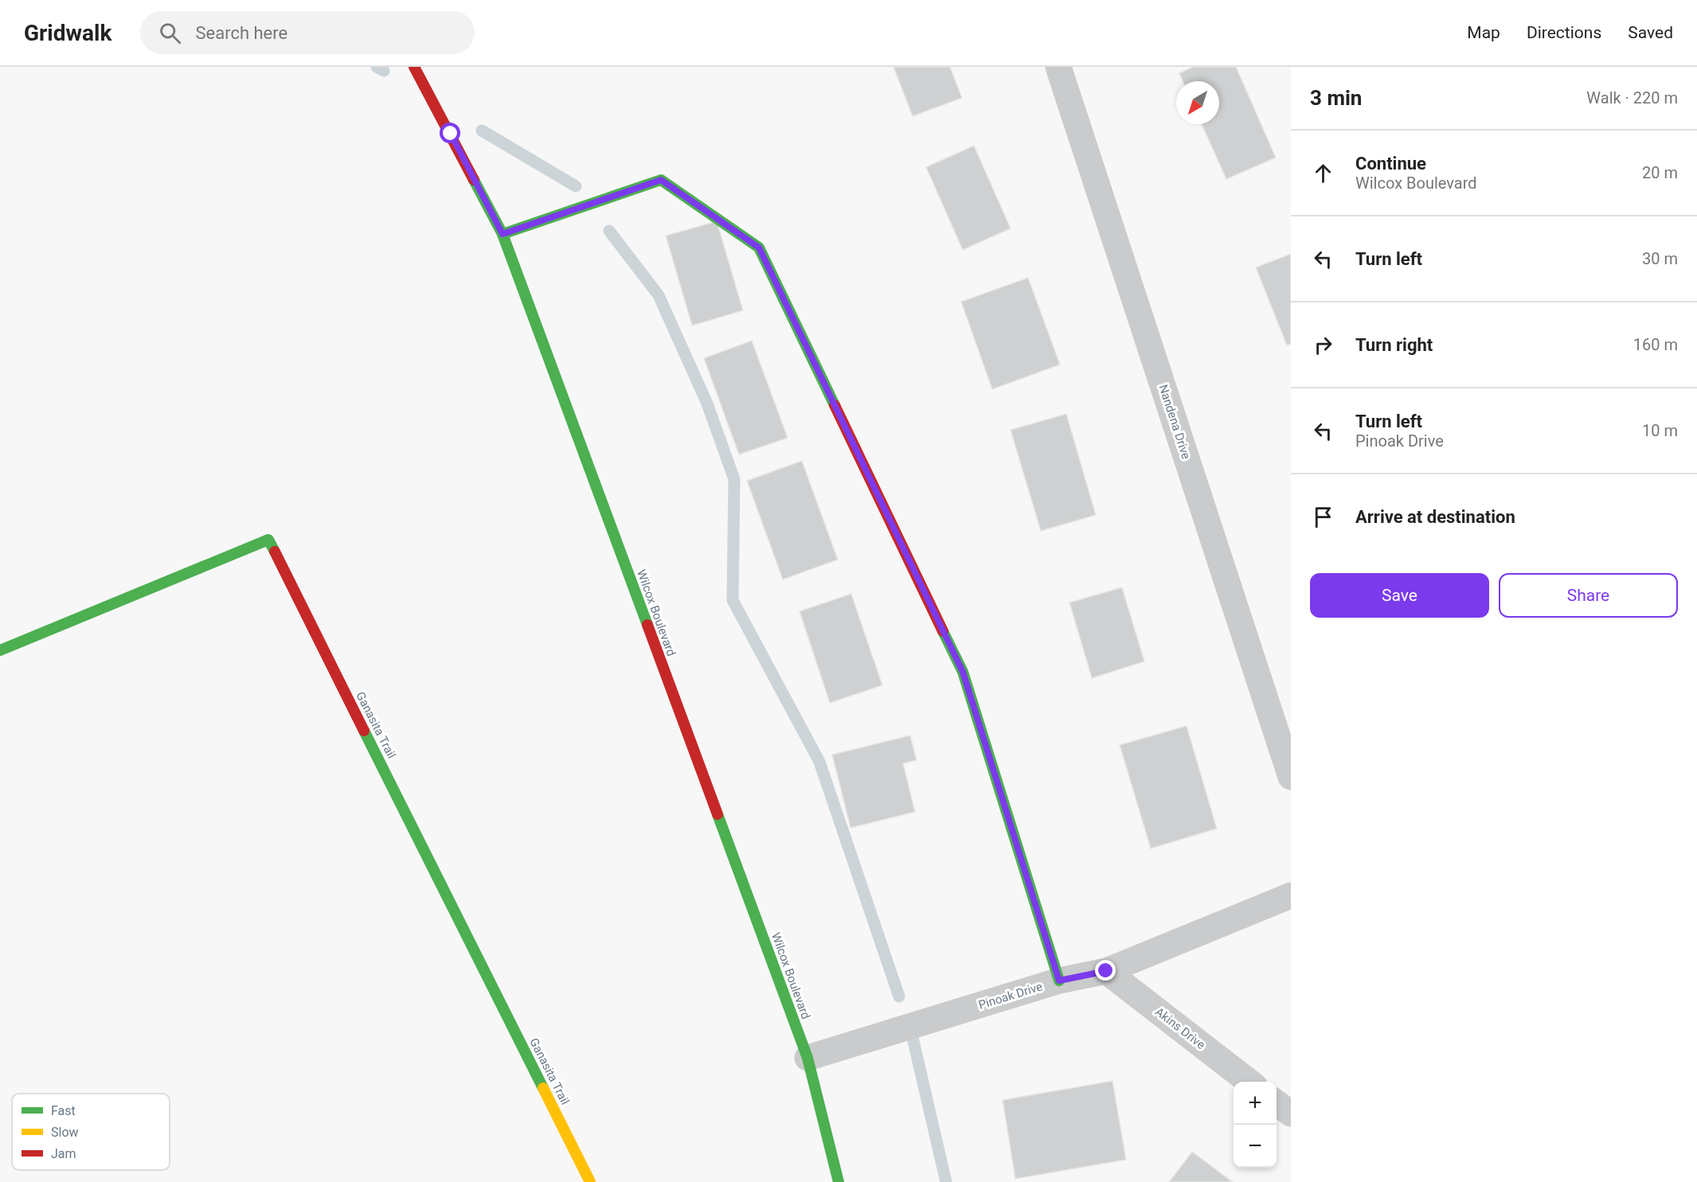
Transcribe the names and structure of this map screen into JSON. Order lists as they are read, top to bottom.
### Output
{
  "streets": {
    "street": [
      "Nandena Drive",
      "Wilcox Boulevard",
      "Ganasita Trail",
      "Pinoak Drive",
      "Akins Drive"
    ]
  },
  "crossings": [
    ["Wilcox Boulevard", "Pinoak Drive"],
    ["Pinoak Drive", "Akins Drive"]
  ],
  "legend": ["Fast", "Slow", "Jam"],
  "north": "bottom left",
  "page": {
    "header": "Gridwalk",
    "search": "Search here",
    "nav": ["Map", "Directions", "Saved"],
    "heading": ["3 min", "Walk · 220 m"],
    "list": [
      ["Continue", "Wilcox Boulevard", "20 m"],
      ["Turn left", "30 m"],
      ["Turn right", "160 m"],
      ["Turn left", "Pinoak Drive", "10 m"],
      "Arrive at destination"
    ],
    "buttons": ["Save", "Share"],
    "map_buttons": ["+", "−"]
  }
}
